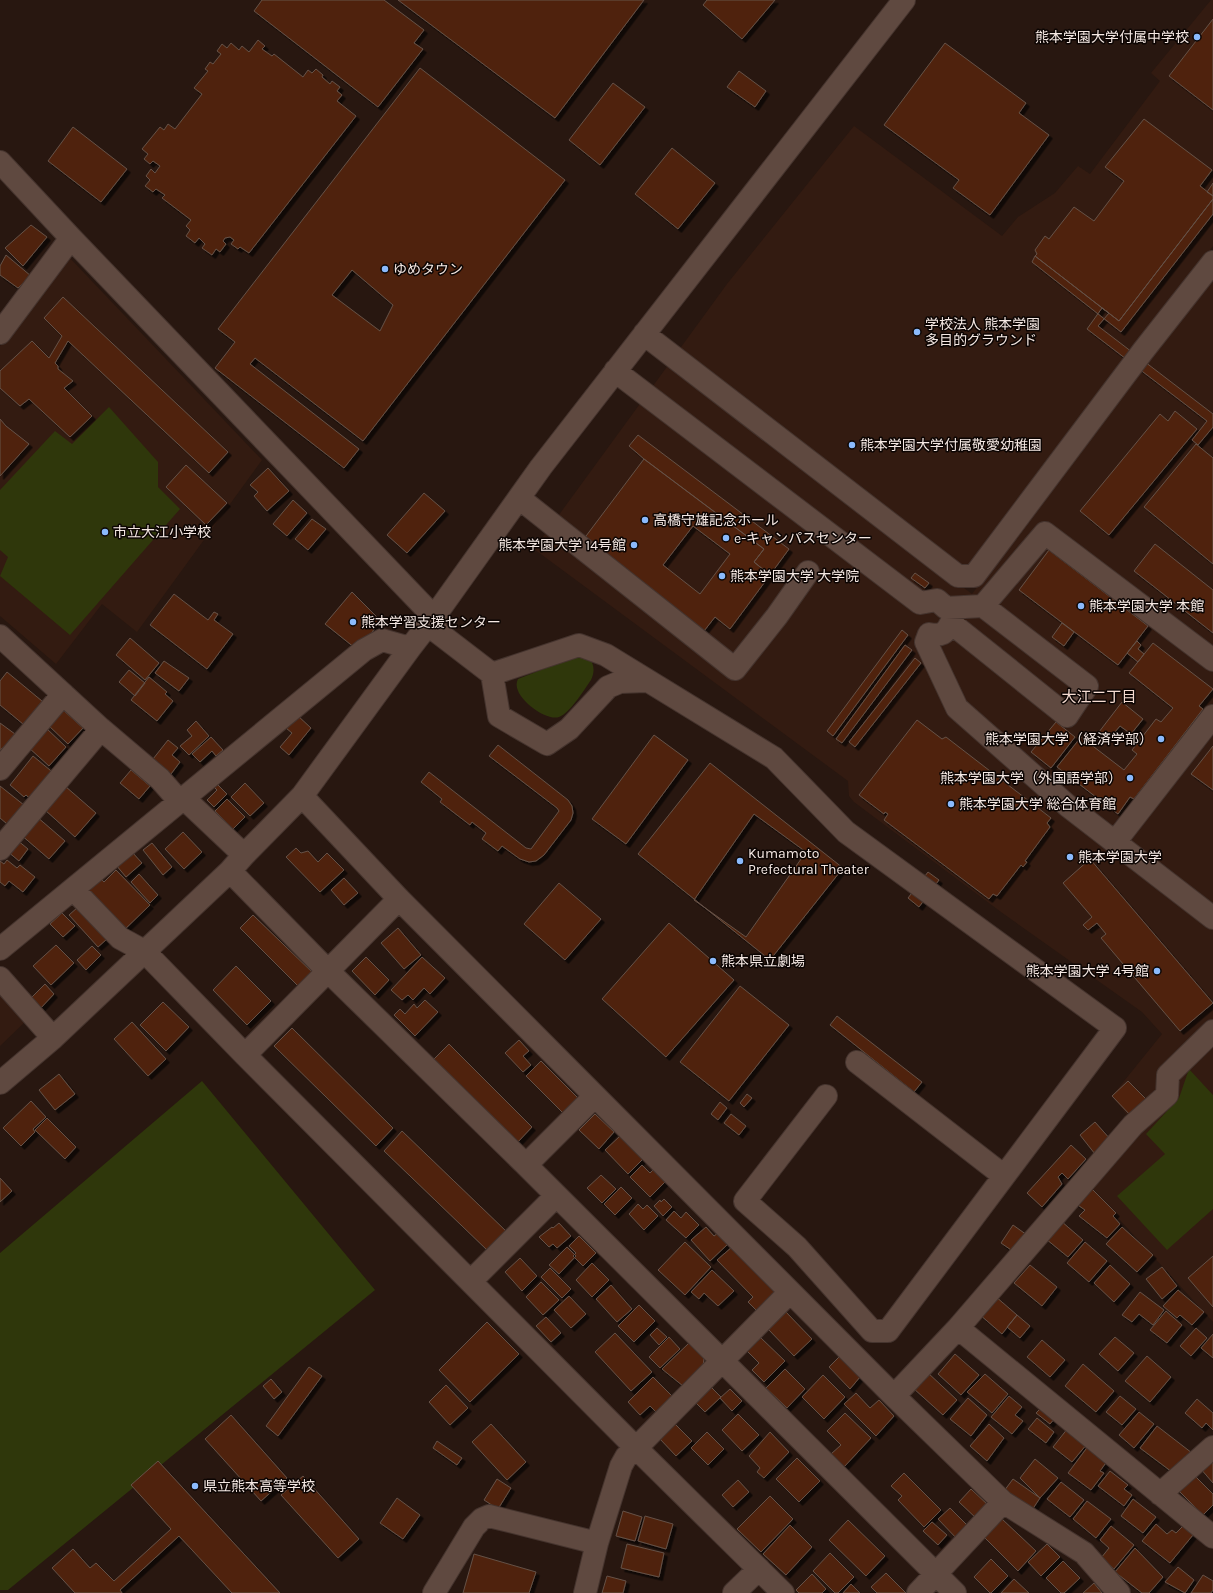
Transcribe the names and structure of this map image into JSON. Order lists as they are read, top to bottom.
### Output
{
  "districts": ["大江二丁目"],
  "places": [
    "熊本学園大学付属中学校",
    "ゆめタウン",
    "学校法人 熊本学園 多目的グラウンド",
    "熊本学園大学付属敬愛幼稚園",
    "高橋守雄記念ホール",
    "市立大江小学校",
    "e-キャンパスセンター",
    "熊本学園大学 14号館",
    "熊本学園大学 大学院",
    "熊本学園大学 本館",
    "熊本学習支援センター",
    "熊本学園大学（経済学部）",
    "熊本学園大学（外国語学部）",
    "熊本学園大学 総合体育館",
    "熊本学園大学",
    "Kumamoto Prefectural Theater",
    "熊本県立劇場",
    "熊本学園大学 4号館",
    "県立熊本高等学校"
  ]
}
